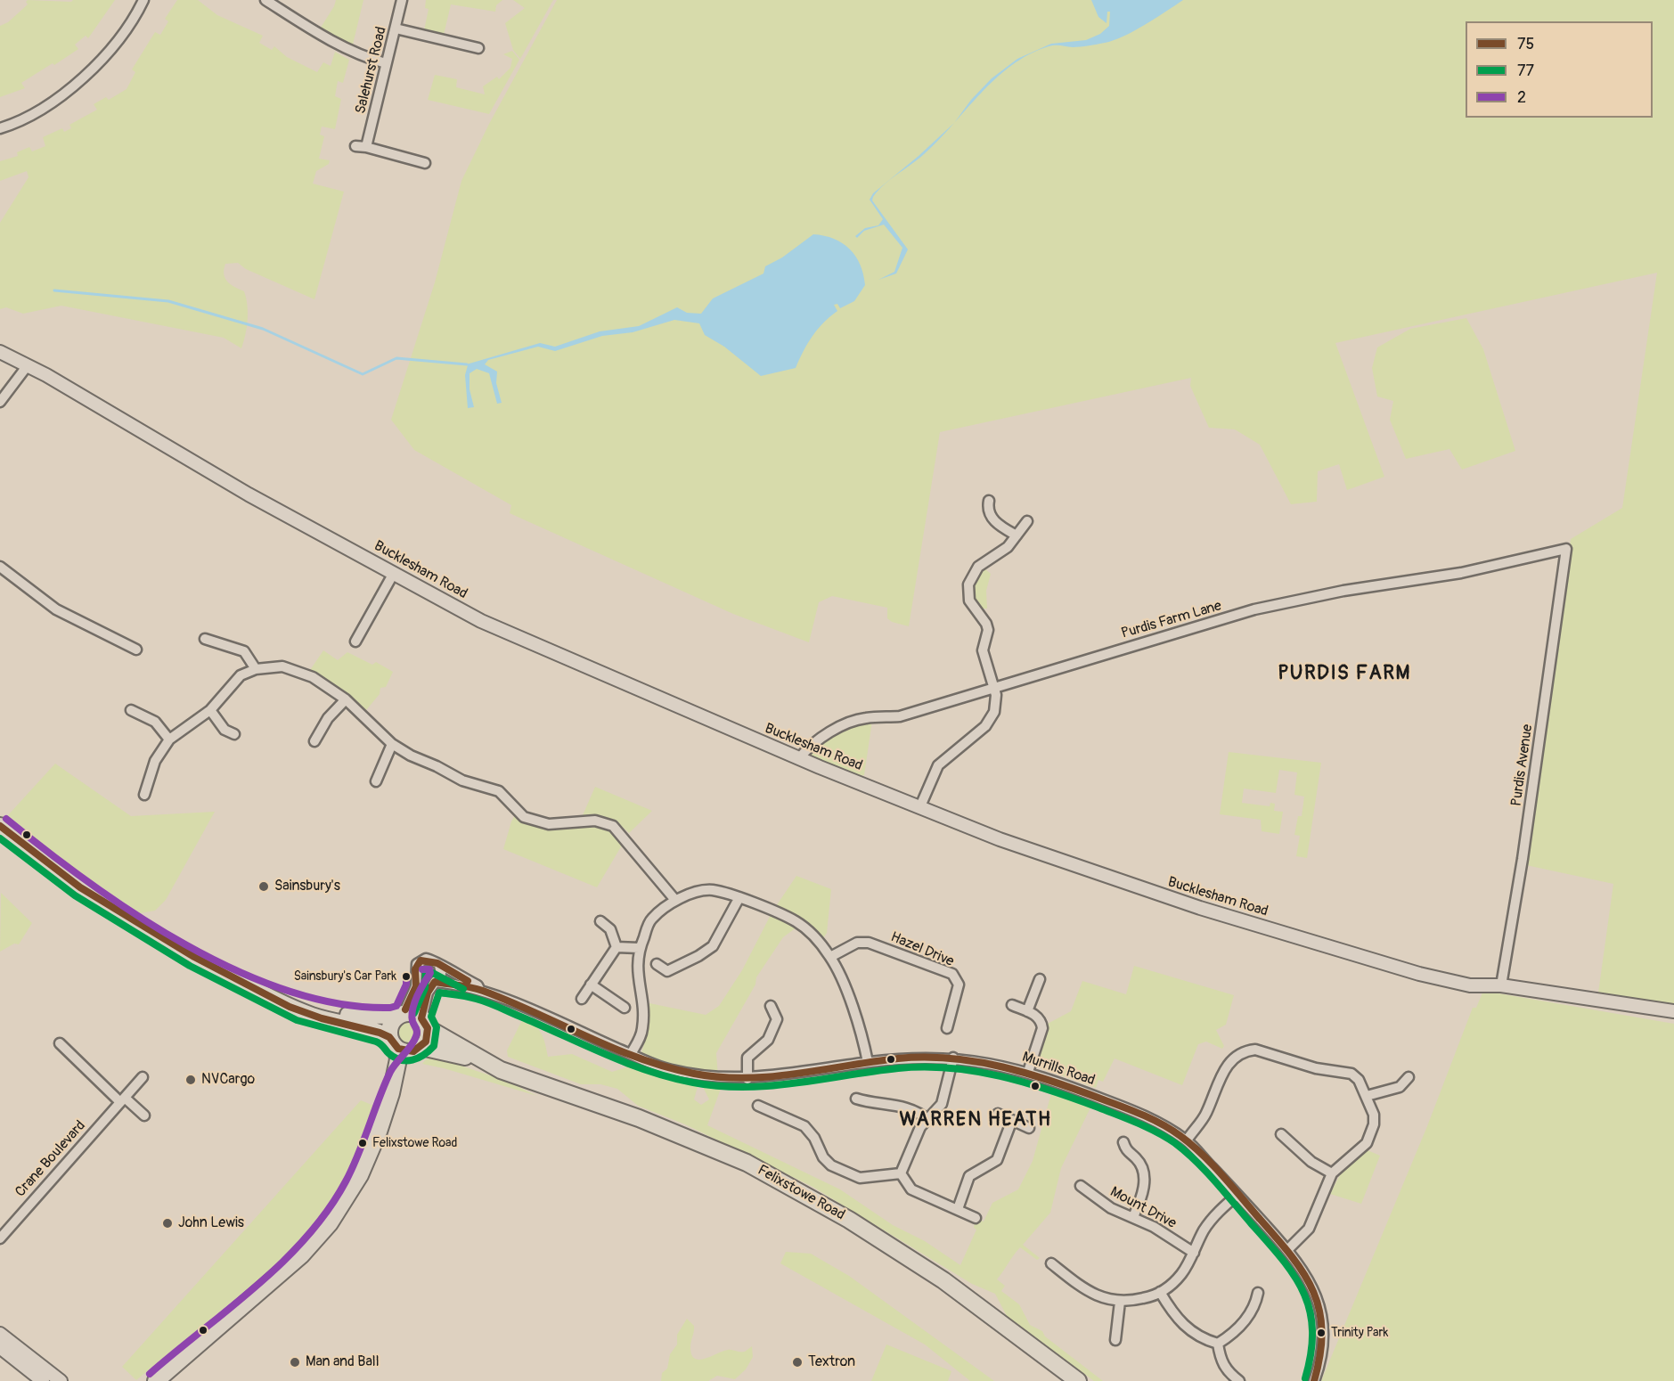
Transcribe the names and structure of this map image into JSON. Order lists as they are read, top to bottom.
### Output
{
  "streets": {
    "main road": ["Felixstowe Road"],
    "street": [
      "Salehurst Road",
      "Bucklesham Road",
      "Purdis Farm Lane",
      "Purdis Avenue",
      "Hazel Drive",
      "Murrills Road",
      "Crane Boulevard",
      "Mount Drive"
    ]
  },
  "crossings": [
    ["Bucklesham Road", "Purdis Farm Lane"],
    ["Bucklesham Road", "Purdis Avenue"],
    ["Purdis Farm Lane", "Purdis Avenue"]
  ],
  "districts": ["PURDIS FARM", "WARREN HEATH"],
  "places": [
    "Sainsbury's",
    "Sainsbury's Car Park",
    "NVCargo",
    "Felixstowe Road",
    "John Lewis",
    "Trinity Park",
    "Man and Ball",
    "Textron"
  ],
  "lines": ["transit line 2", "transit line 75", "transit line 77"],
  "legend": ["75", "77", "2"]
}
